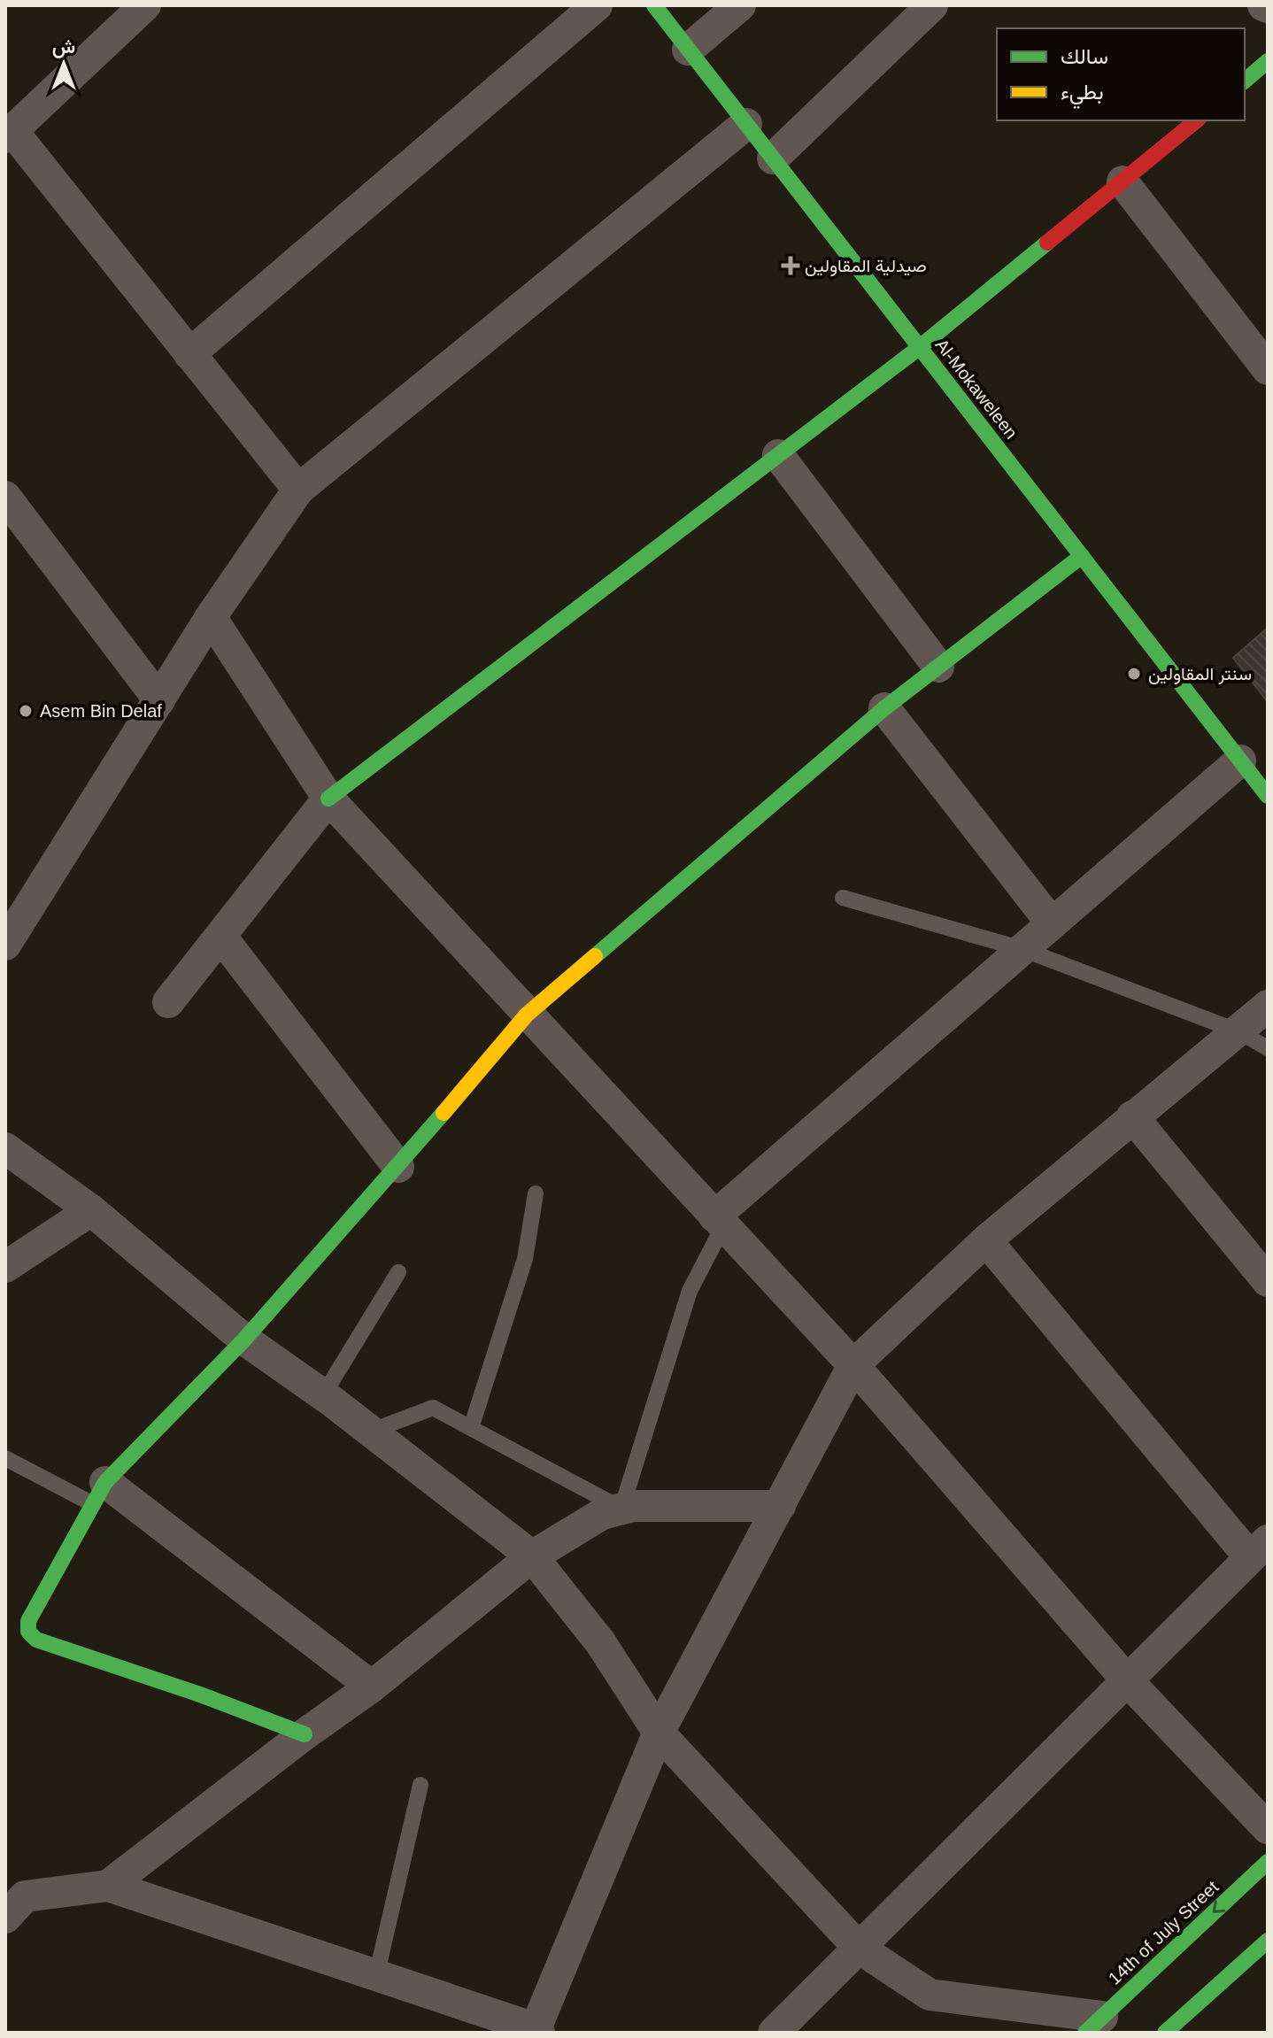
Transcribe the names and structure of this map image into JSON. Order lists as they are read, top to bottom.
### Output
{
  "streets": {
    "street": ["Al-Mokaweleen", "14th of July Street"]
  },
  "places": {
    "health": ["صيدلية المقاولين"],
    "other": ["سنتر المقاولين", "Asem Bin Delaf"]
  },
  "legend": ["سالك", "بطيء"],
  "north": "top"
}
